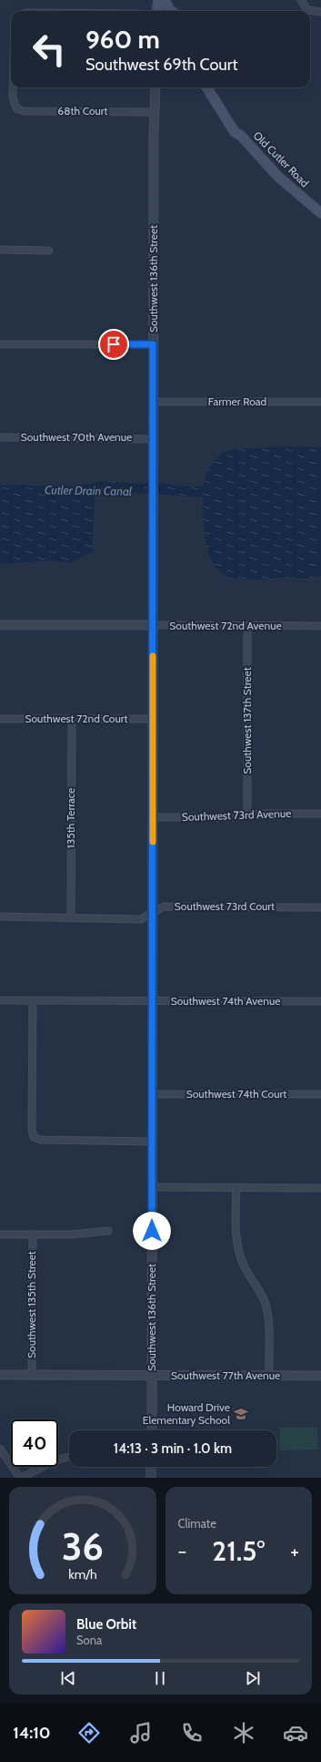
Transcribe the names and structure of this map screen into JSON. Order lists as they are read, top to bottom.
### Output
{
  "streets": {
    "main road": ["Old Cutler Road"],
    "street": [
      "68th Court",
      "Southwest 136th Street",
      "Farmer Road",
      "Southwest 70th Avenue",
      "Southwest 72nd Avenue",
      "Southwest 72nd Court",
      "Southwest 137th Street",
      "Southwest 73rd Avenue",
      "135th Terrace",
      "Southwest 73rd Court",
      "Southwest 74th Avenue",
      "Southwest 74th Court",
      "Southwest 135th Street",
      "Southwest 77th Avenue"
    ]
  },
  "crossings": [
    ["68th Court", "Southwest 136th Street"],
    ["Southwest 136th Street", "Farmer Road"],
    ["Southwest 136th Street", "Southwest 70th Avenue"],
    ["Southwest 136th Street", "Southwest 72nd Avenue"],
    ["Southwest 136th Street", "Southwest 72nd Court"],
    ["Southwest 136th Street", "Southwest 73rd Avenue"],
    ["Southwest 136th Street", "Southwest 73rd Court"],
    ["Southwest 136th Street", "Southwest 74th Avenue"],
    ["Southwest 136th Street", "Southwest 74th Court"],
    ["Southwest 136th Street", "Southwest 77th Avenue"],
    ["Southwest 72nd Avenue", "Southwest 137th Street"],
    ["Southwest 72nd Court", "135th Terrace"],
    ["Southwest 137th Street", "Southwest 73rd Avenue"],
    ["135th Terrace", "Southwest 73rd Court"],
    ["Southwest 135th Street", "Southwest 77th Avenue"]
  ],
  "water": ["Cutler Drain Canal"],
  "places": {
    "school or university": ["Howard Drive Elementary School"]
  },
  "page": {
    "turn": ["960 m", "Southwest 69th Court"],
    "limit": "40",
    "trip": "14:13 · 3 min · 1.0 km",
    "tile": "Climate",
    "heat": ["−", "21.5°", "+"],
    "song": ["Blue Orbit", "Sona"],
    "tabs": "14:10",
    "gauge": ["36", "km/h"]
  }
}
